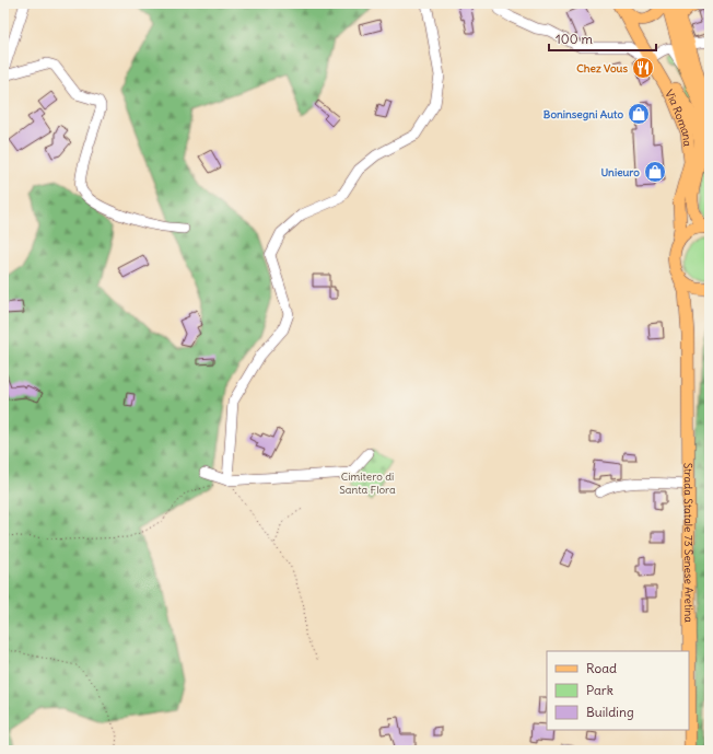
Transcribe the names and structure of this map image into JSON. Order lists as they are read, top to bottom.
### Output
{
  "streets": {
    "main road": ["Via Romana", "Strada Statale 73 Senese Aretina"]
  },
  "crossings": [
    ["Via Romana", "Strada Statale 73 Senese Aretina"]
  ],
  "parks": ["Cimitero di Santa Flora"],
  "places": {
    "restaurant": ["Chez Vous"],
    "shop": ["Boninsegni Auto", "Unieuro"]
  },
  "legend": ["Road", "Park", "Building"],
  "scale_bar": "100 m"
}
